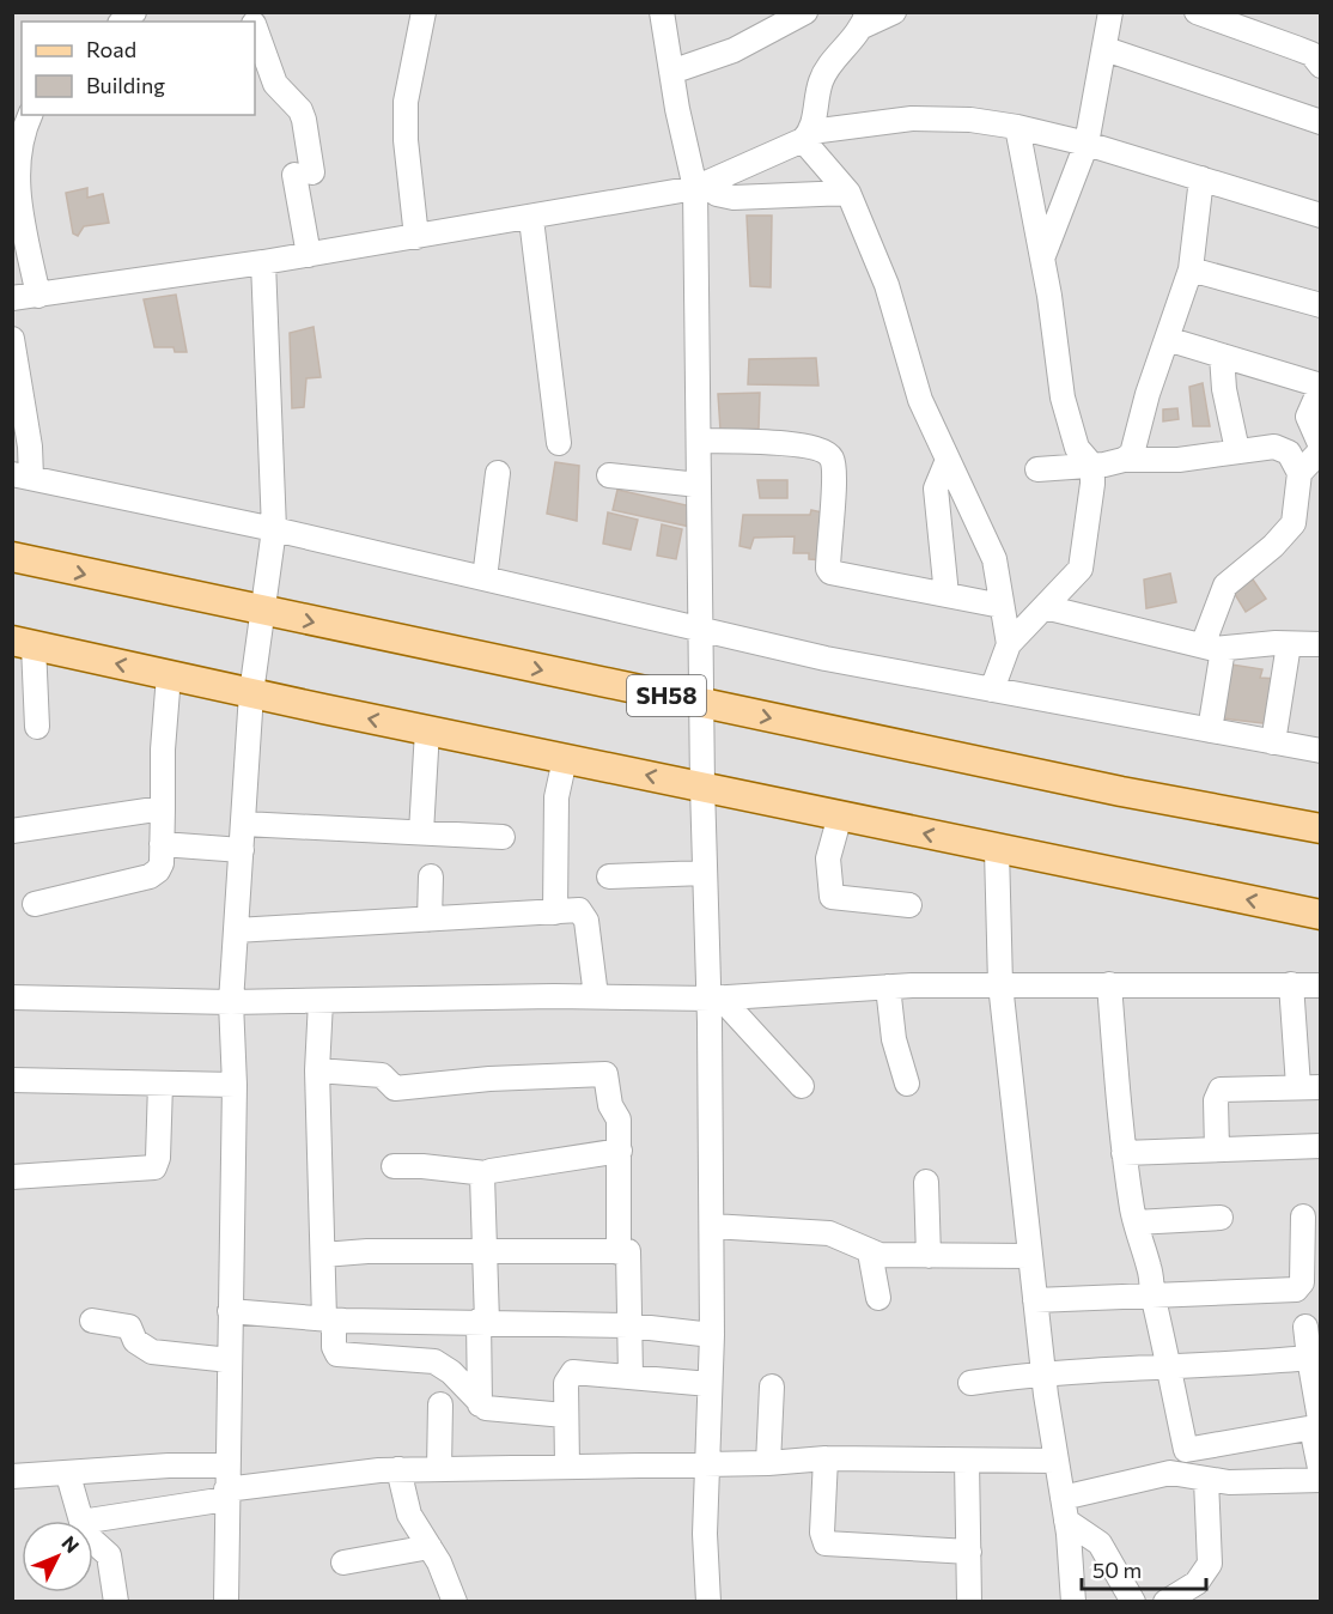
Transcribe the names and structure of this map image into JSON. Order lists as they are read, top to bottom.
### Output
{
  "streets": {
    "main road": ["SH58"]
  },
  "legend": ["Road", "Building"],
  "scale_bar": "50 m",
  "north": "top right"
}
